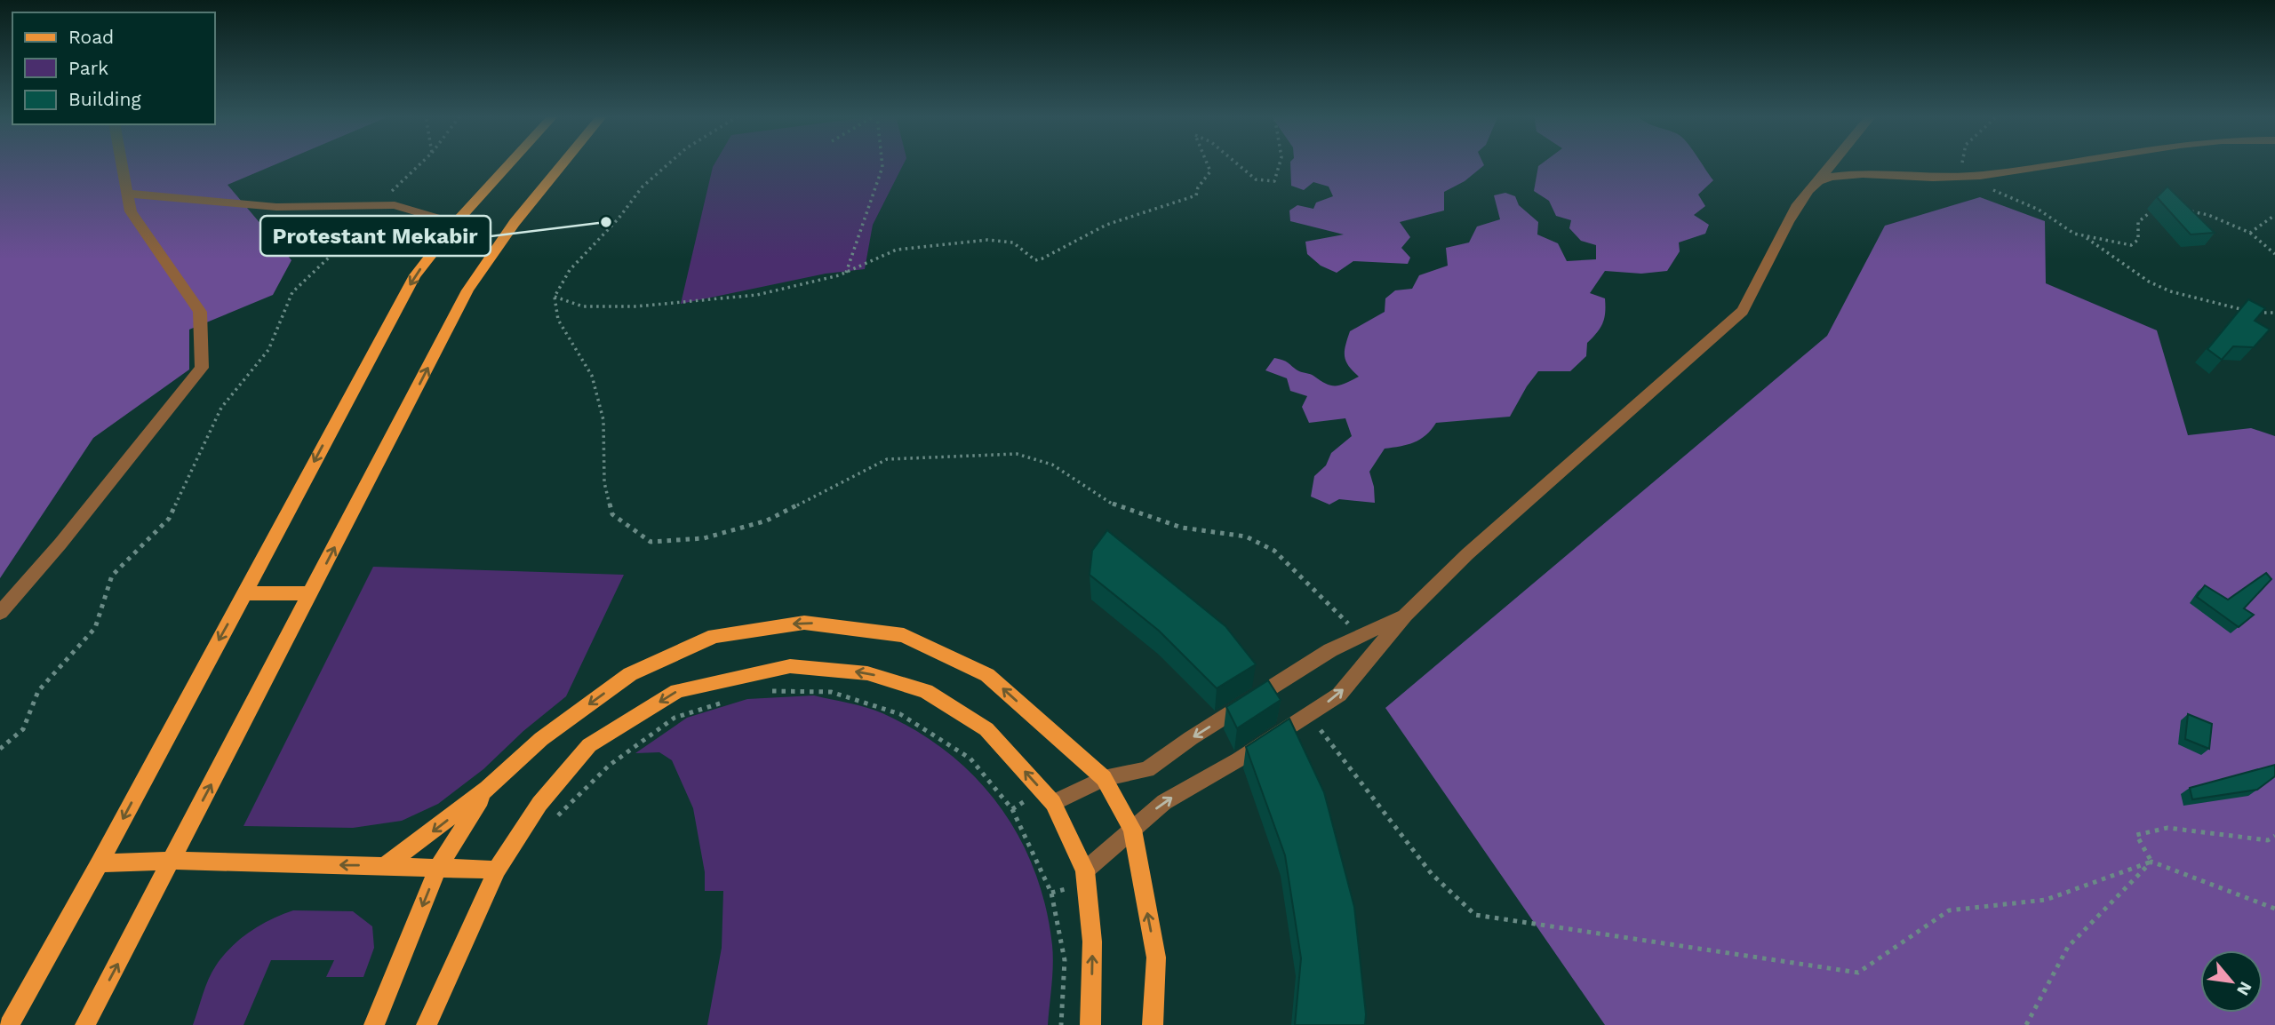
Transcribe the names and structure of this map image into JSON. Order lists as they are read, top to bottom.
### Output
{
  "places": ["Protestant Mekabir"],
  "legend": ["Road", "Park", "Building"],
  "north": "bottom right"
}
